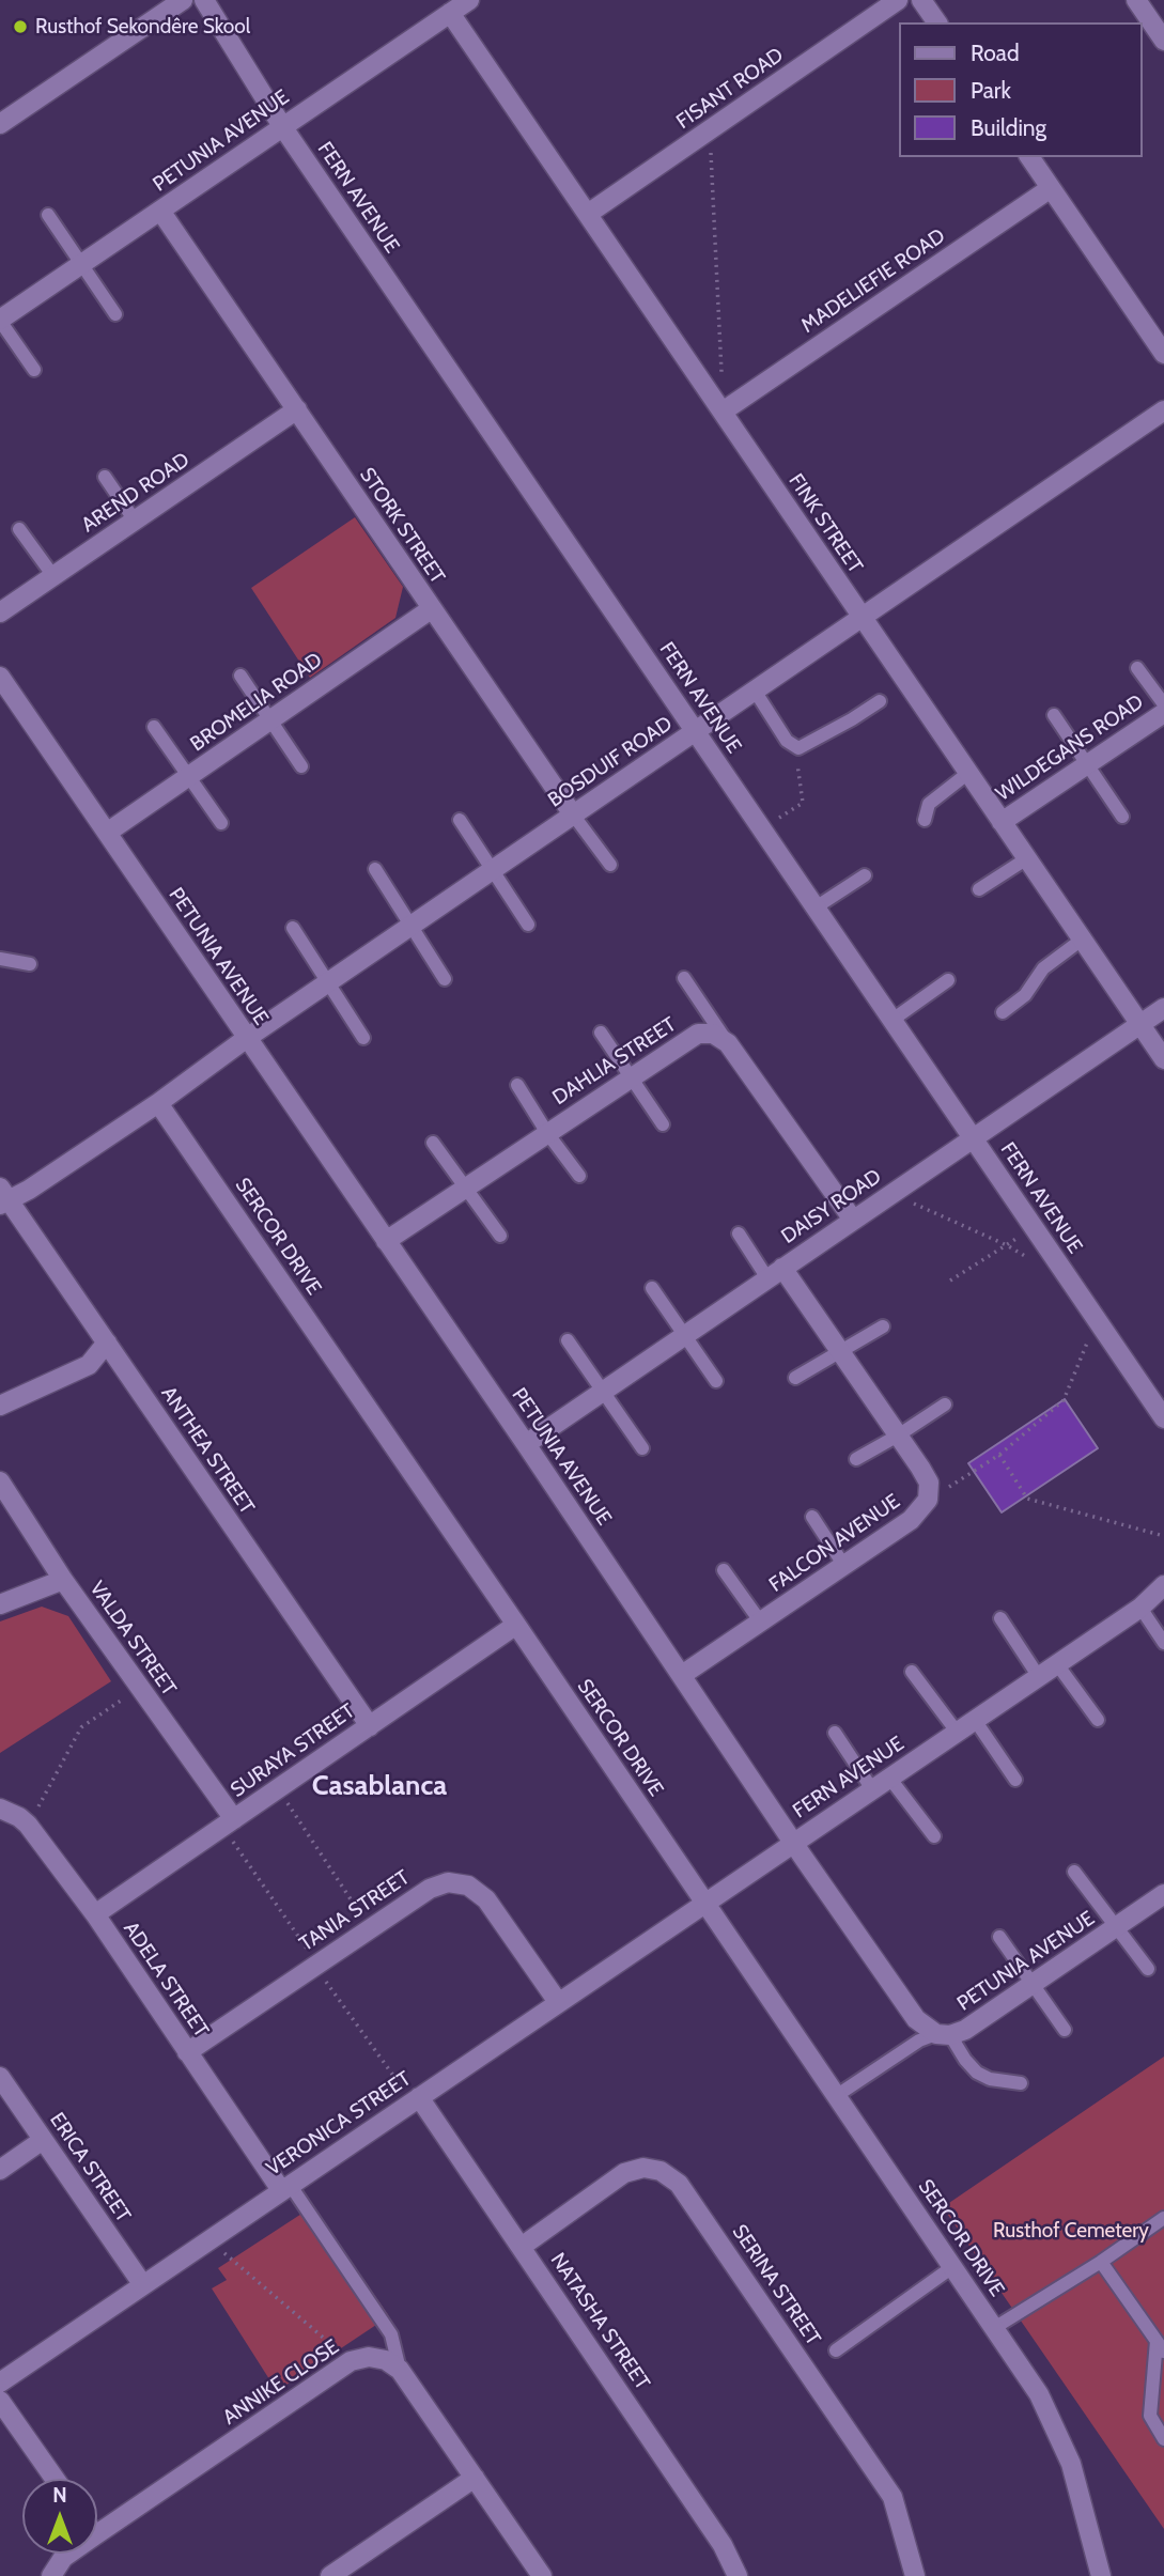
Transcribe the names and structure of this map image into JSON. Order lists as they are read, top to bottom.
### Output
{
  "streets": {
    "street": [
      "FISANT ROAD",
      "PETUNIA AVENUE",
      "FERN AVENUE",
      "MADELIEFIE ROAD",
      "AREND ROAD",
      "FINK STREET",
      "STORK STREET",
      "BROMELIA ROAD",
      "WILDEGANS ROAD",
      "BOSDUIF ROAD",
      "DAHLIA STREET",
      "DAISY ROAD",
      "SERCOR DRIVE",
      "ANTHEA STREET",
      "FALCON AVENUE",
      "VALDA STREET",
      "SURAYA STREET",
      "TANIA STREET",
      "ADELA STREET",
      "VERONICA STREET",
      "ERICA STREET",
      "SERINA STREET",
      "NATASHA STREET",
      "ANNIKE CLOSE"
    ]
  },
  "crossings": [
    ["FISANT ROAD", "FINK STREET"],
    ["PETUNIA AVENUE", "FERN AVENUE"],
    ["PETUNIA AVENUE", "FINK STREET"],
    ["PETUNIA AVENUE", "STORK STREET"],
    ["PETUNIA AVENUE", "BROMELIA ROAD"],
    ["PETUNIA AVENUE", "BOSDUIF ROAD"],
    ["PETUNIA AVENUE", "DAHLIA STREET"],
    ["PETUNIA AVENUE", "DAISY ROAD"],
    ["PETUNIA AVENUE", "FALCON AVENUE"],
    ["FERN AVENUE", "BOSDUIF ROAD"],
    ["FERN AVENUE", "DAISY ROAD"],
    ["FERN AVENUE", "SERCOR DRIVE"],
    ["FERN AVENUE", "VERONICA STREET"],
    ["MADELIEFIE ROAD", "FINK STREET"],
    ["AREND ROAD", "STORK STREET"],
    ["FINK STREET", "WILDEGANS ROAD"],
    ["FINK STREET", "BOSDUIF ROAD"],
    ["FINK STREET", "DAISY ROAD"],
    ["STORK STREET", "BROMELIA ROAD"],
    ["STORK STREET", "BOSDUIF ROAD"],
    ["BOSDUIF ROAD", "SERCOR DRIVE"],
    ["DAISY ROAD", "FALCON AVENUE"],
    ["SERCOR DRIVE", "SURAYA STREET"],
    ["SERCOR DRIVE", "VERONICA STREET"],
    ["ANTHEA STREET", "SURAYA STREET"],
    ["VALDA STREET", "SURAYA STREET"],
    ["SURAYA STREET", "ADELA STREET"],
    ["TANIA STREET", "ADELA STREET"],
    ["TANIA STREET", "VERONICA STREET"],
    ["ADELA STREET", "VERONICA STREET"],
    ["VERONICA STREET", "ERICA STREET"],
    ["VERONICA STREET", "NATASHA STREET"],
    ["SERINA STREET", "NATASHA STREET"]
  ],
  "districts": ["Casablanca"],
  "parks": ["Rusthof Cemetery"],
  "places": ["Rusthof Sekondêre Skool"],
  "legend": ["Road", "Park", "Building"],
  "north": "top"
}
